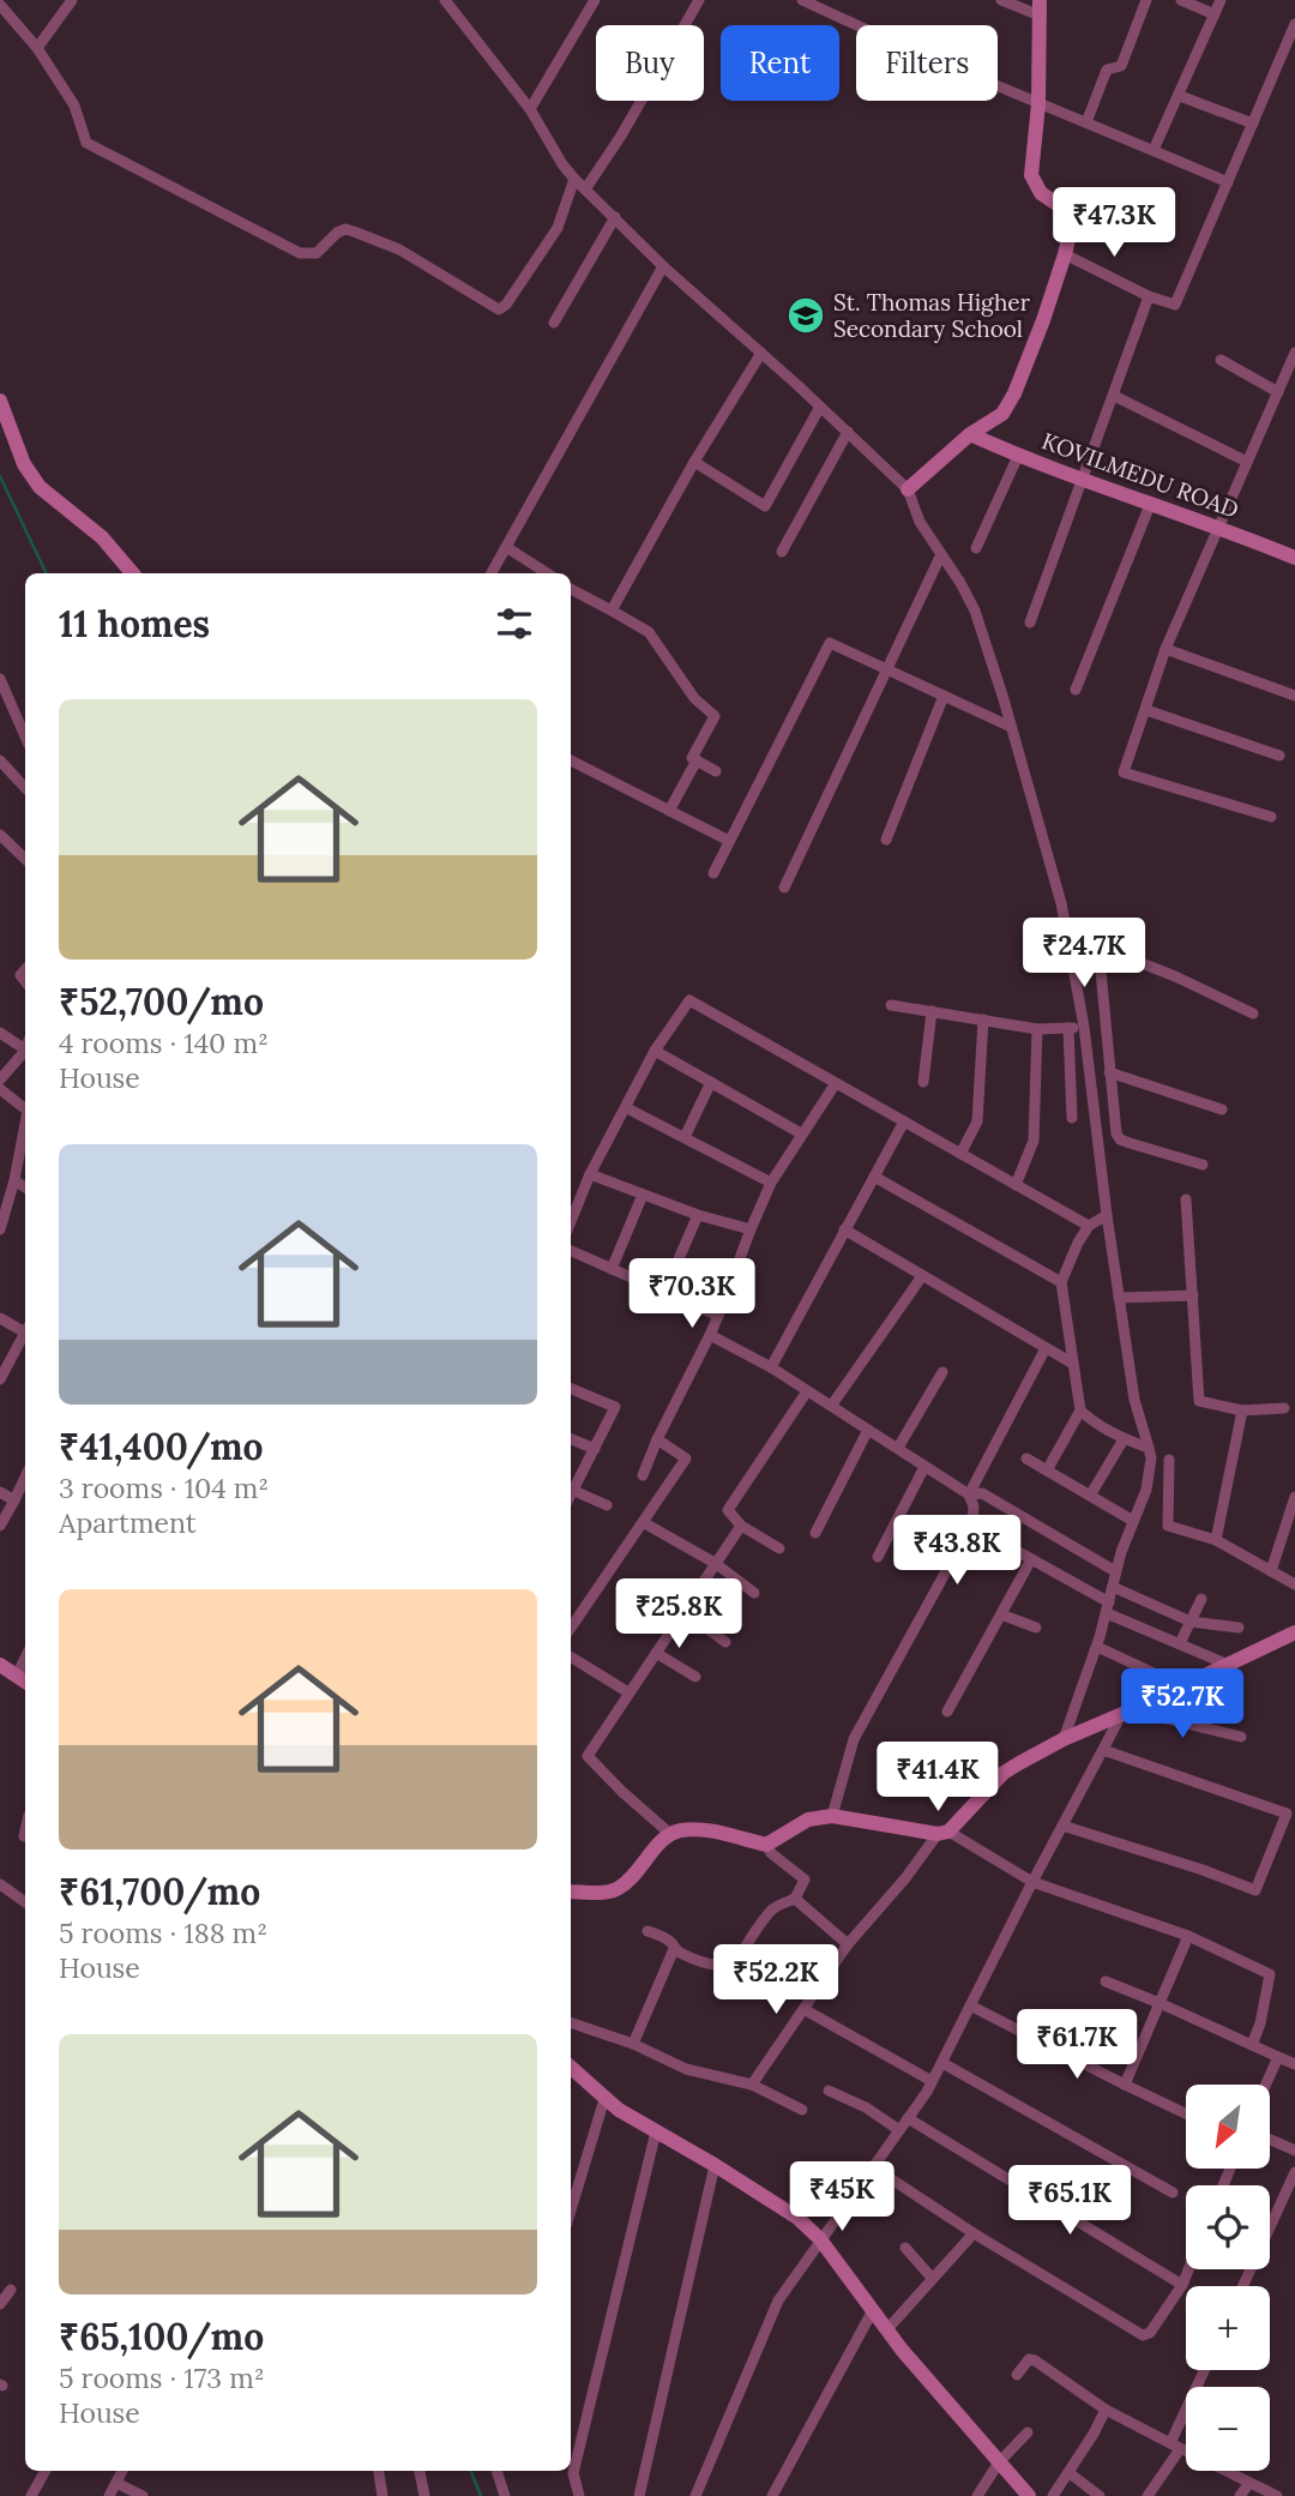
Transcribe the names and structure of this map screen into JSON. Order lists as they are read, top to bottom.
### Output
{
  "streets": {
    "street": ["KOVILMEDU ROAD"]
  },
  "places": {
    "school or university": ["St. Thomas Higher Secondary School"]
  },
  "north": "bottom left",
  "page": {
    "chip": ["Buy", "Rent", "Filters"],
    "price": [
      "₹47.3K",
      "₹24.7K",
      "₹70.3K",
      "₹43.8K",
      "₹25.8K",
      "₹52.7K",
      "₹41.4K",
      "₹52.2K",
      "₹61.7K",
      "₹45K",
      "₹65.1K"
    ],
    "heading": "11 homes",
    "list": [
      {
        "name": "₹52,700/mo",
        "note": "4 rooms · 140 m² · House"
      },
      {
        "name": "₹41,400/mo",
        "note": "3 rooms · 104 m² · Apartment"
      },
      {
        "name": "₹61,700/mo",
        "note": "5 rooms · 188 m² · House"
      },
      {
        "name": "₹65,100/mo",
        "note": "5 rooms · 173 m² · House"
      }
    ],
    "map_buttons": ["+", "−"]
  }
}
